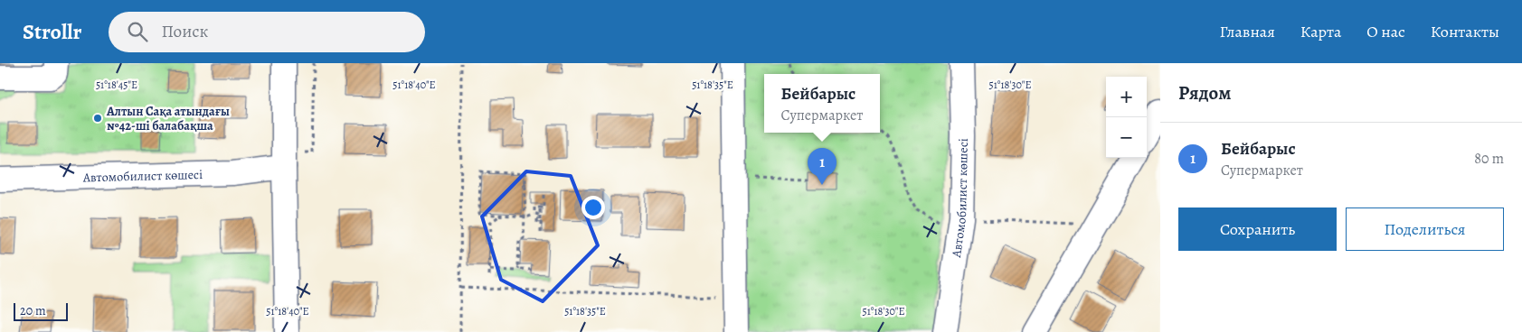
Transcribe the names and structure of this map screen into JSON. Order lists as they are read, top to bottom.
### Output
{
  "streets": {
    "street": ["Автомобилист көшесі"]
  },
  "places": ["Алтын Сақа атындағы №42-ші балабақша"],
  "scale_bar": "20 m",
  "page": {
    "header": "Strollr",
    "search": "Поиск",
    "nav": [
      "Главная",
      "Карта",
      "О нас",
      "Контакты"
    ],
    "heading": "Рядом",
    "popup": ["Бейбарыс", "Супермаркет"],
    "map_buttons": ["+", "−"],
    "list": [
      {
        "mark": "1",
        "name": "Бейбарыс",
        "note": "Супермаркет",
        "value": "80 m"
      }
    ],
    "pins": "1",
    "buttons": ["Сохранить", "Поделиться"],
    "scale": "20 m"
  },
  "coordinates": [
    "51°18'45\"E",
    "51°18'40\"E",
    "51°18'35\"E",
    "51°18'30\"E"
  ]
}
